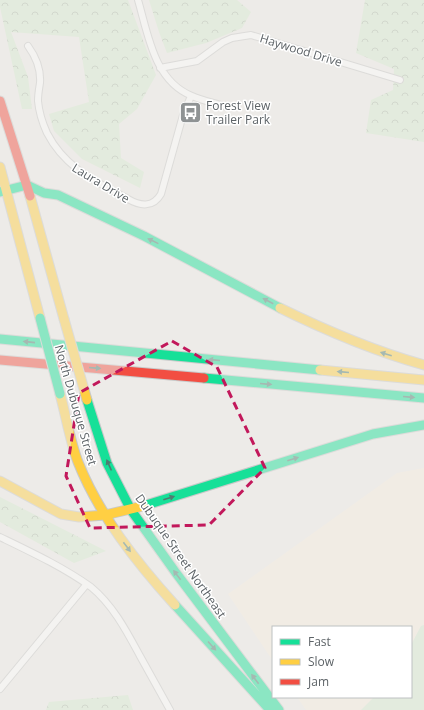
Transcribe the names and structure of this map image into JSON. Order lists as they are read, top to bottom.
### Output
{
  "streets": {
    "main road": ["North Dubuque Street", "Dubuque Street Northeast"],
    "street": ["Haywood Drive", "Laura Drive"]
  },
  "crossings": [
    ["North Dubuque Street", "Dubuque Street Northeast"]
  ],
  "one_way": ["Dubuque Street Northeast"],
  "places": {
    "bus stop": ["Forest View Trailer Park"]
  },
  "legend": ["Fast", "Slow", "Jam"]
}
